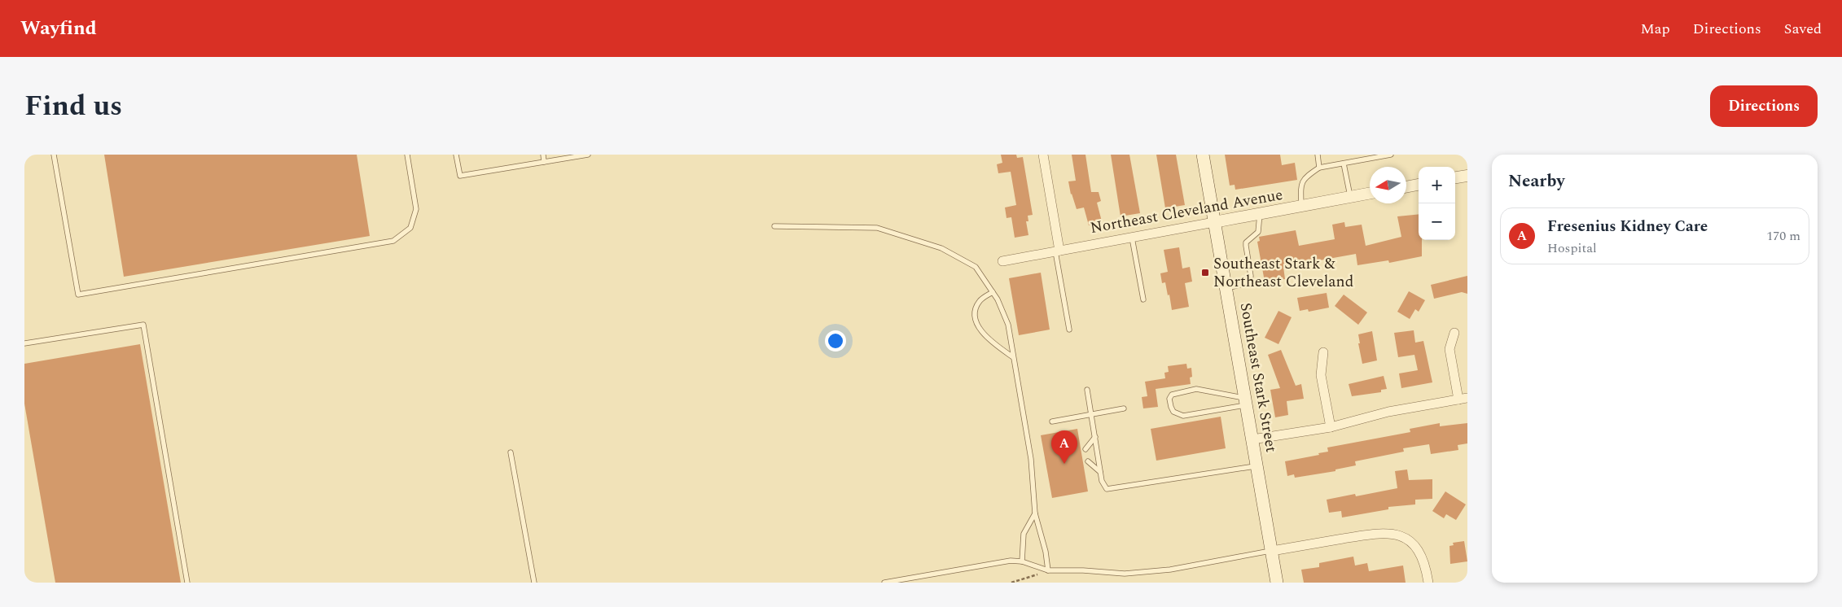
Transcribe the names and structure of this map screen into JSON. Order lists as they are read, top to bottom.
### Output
{
  "streets": {
    "main road": ["Southeast Stark Street"],
    "street": ["Northeast Cleveland Avenue"]
  },
  "crossings": [
    ["Northeast Cleveland Avenue", "Southeast Stark Street"]
  ],
  "places": {
    "transit": ["Southeast Stark & Northeast Cleveland"]
  },
  "north": "left",
  "page": {
    "header": "Wayfind",
    "nav": ["Map", "Directions", "Saved"],
    "title": "Find us",
    "buttons": "Directions",
    "heading": "Nearby",
    "map_buttons": ["+", "−"],
    "list": [
      {
        "mark": "A",
        "name": "Fresenius Kidney Care",
        "note": "Hospital",
        "value": "170 m"
      }
    ],
    "pins": "A"
  }
}
